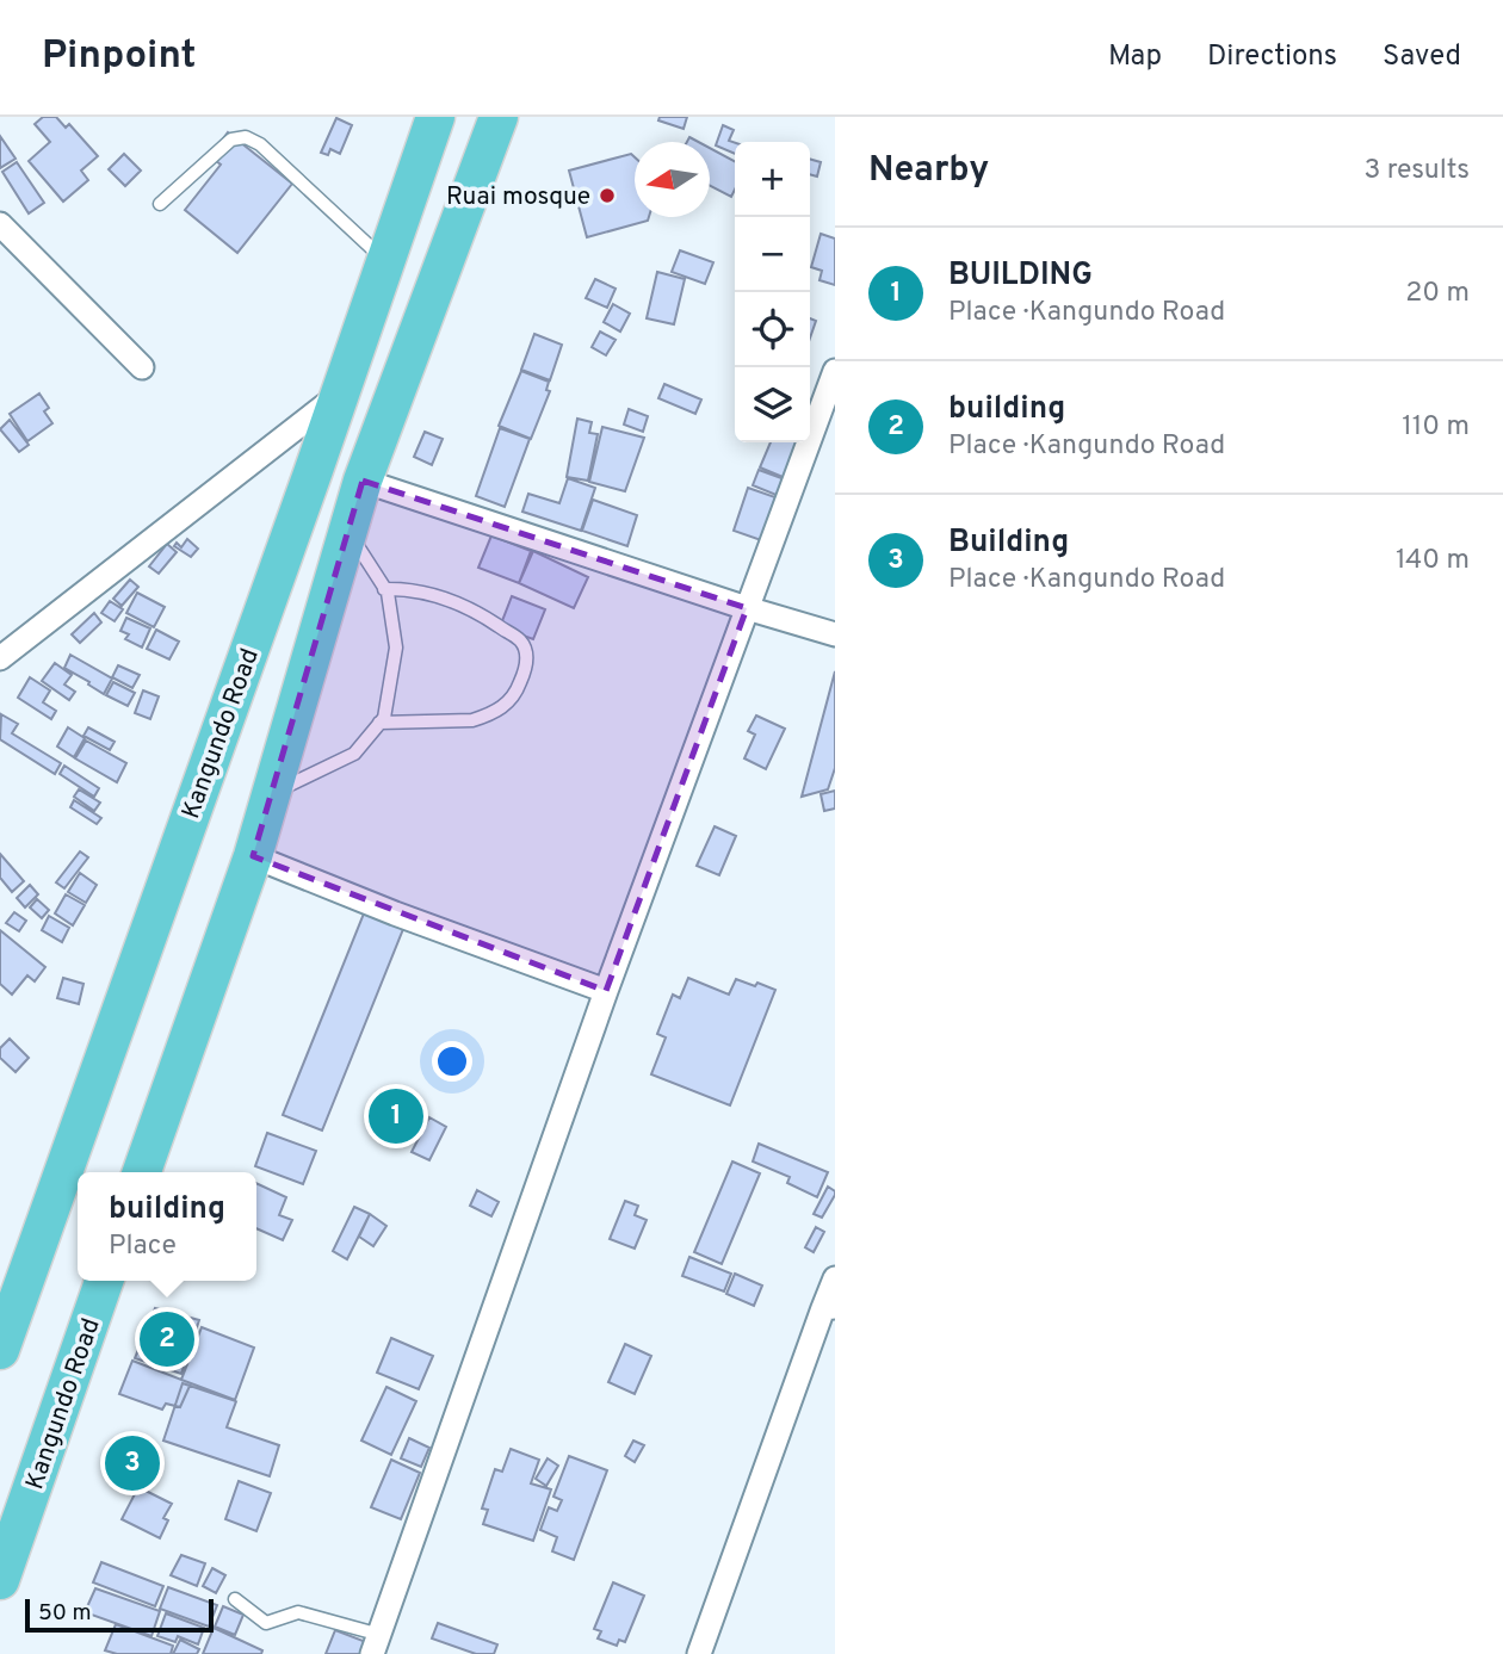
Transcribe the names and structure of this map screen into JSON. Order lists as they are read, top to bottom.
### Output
{
  "streets": {
    "highway": ["Kangundo Road"]
  },
  "places": ["Ruai mosque"],
  "scale_bar": "50 m",
  "north": "left",
  "page": {
    "header": "Pinpoint",
    "nav": ["Map", "Directions", "Saved"],
    "heading": ["Nearby", "3 results"],
    "map_buttons": ["+", "−"],
    "list": [
      {
        "mark": "1",
        "name": "BUILDING",
        "note": "Place · Kangundo Road",
        "value": "20 m"
      },
      {
        "mark": "2",
        "name": "building",
        "note": "Place · Kangundo Road",
        "value": "110 m"
      },
      {
        "mark": "3",
        "name": "Building",
        "note": "Place · Kangundo Road",
        "value": "140 m"
      }
    ],
    "pins": ["1", "2", "3"],
    "popup": ["building", "Place"],
    "scale": "50 m"
  }
}
